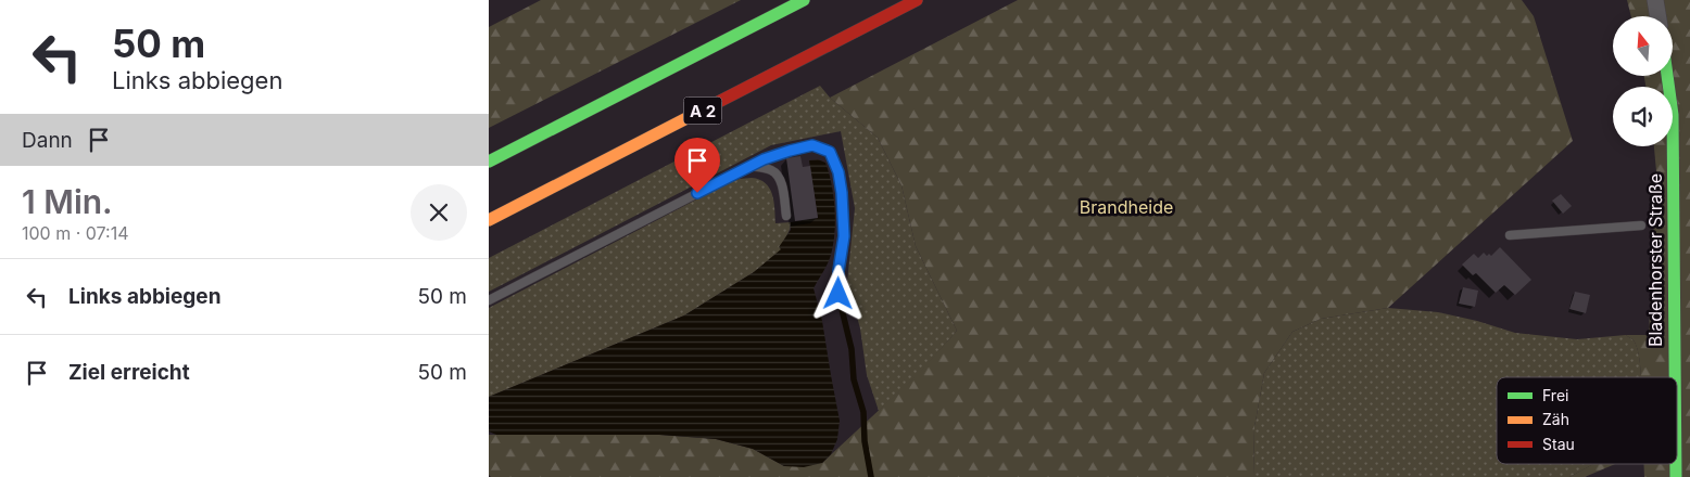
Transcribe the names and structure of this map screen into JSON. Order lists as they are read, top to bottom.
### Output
{
  "streets": {
    "main road": ["A 2", "Bladenhorster Straße"]
  },
  "parks": ["Brandheide"],
  "legend": ["Frei", "Zäh", "Stau"],
  "north": "top",
  "page": {
    "turn": ["50 m", "Links abbiegen"],
    "then": "Dann",
    "heading": ["1 Min.", "100 m · 07:14"],
    "list": [
      {
        "name": "Links abbiegen",
        "value": "50 m"
      },
      {
        "name": "Ziel erreicht",
        "value": "50 m"
      }
    ]
  }
}
